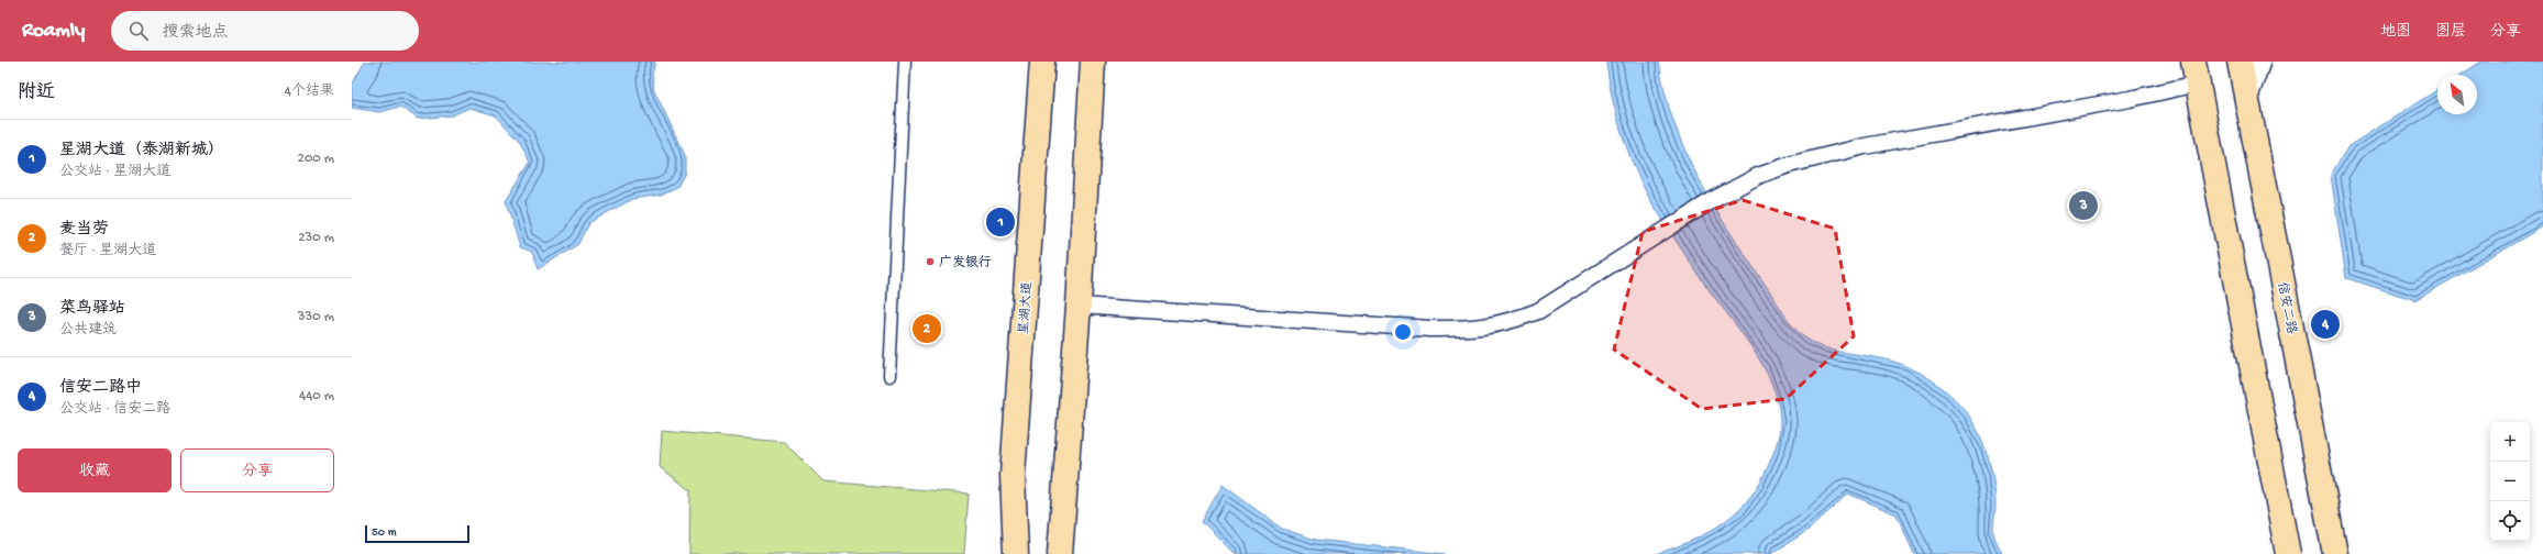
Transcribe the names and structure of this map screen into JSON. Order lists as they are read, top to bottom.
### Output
{
  "streets": {
    "main road": ["星湖大道", "信安二路"]
  },
  "places": ["广发银行"],
  "scale_bar": "50 m",
  "north": "top left",
  "page": {
    "header": "Roamly",
    "search": "搜索地点",
    "nav": ["地图", "图层", "分享"],
    "heading": ["附近", "4个结果"],
    "list": [
      {
        "mark": "1",
        "name": "星湖大道（泰湖新城）",
        "note": "公交站 · 星湖大道",
        "value": "200 m"
      },
      {
        "mark": "2",
        "name": "麦当劳",
        "note": "餐厅 · 星湖大道",
        "value": "230 m"
      },
      {
        "mark": "3",
        "name": "菜鸟驿站",
        "note": "公共建筑",
        "value": "330 m"
      },
      {
        "mark": "4",
        "name": "信安二路中",
        "note": "公交站 · 信安二路",
        "value": "440 m"
      }
    ],
    "pins": [
      "3",
      "1",
      "4",
      "2"
    ],
    "map_buttons": ["+", "−"],
    "buttons": ["收藏", "分享"],
    "scale": "50 m"
  }
}
